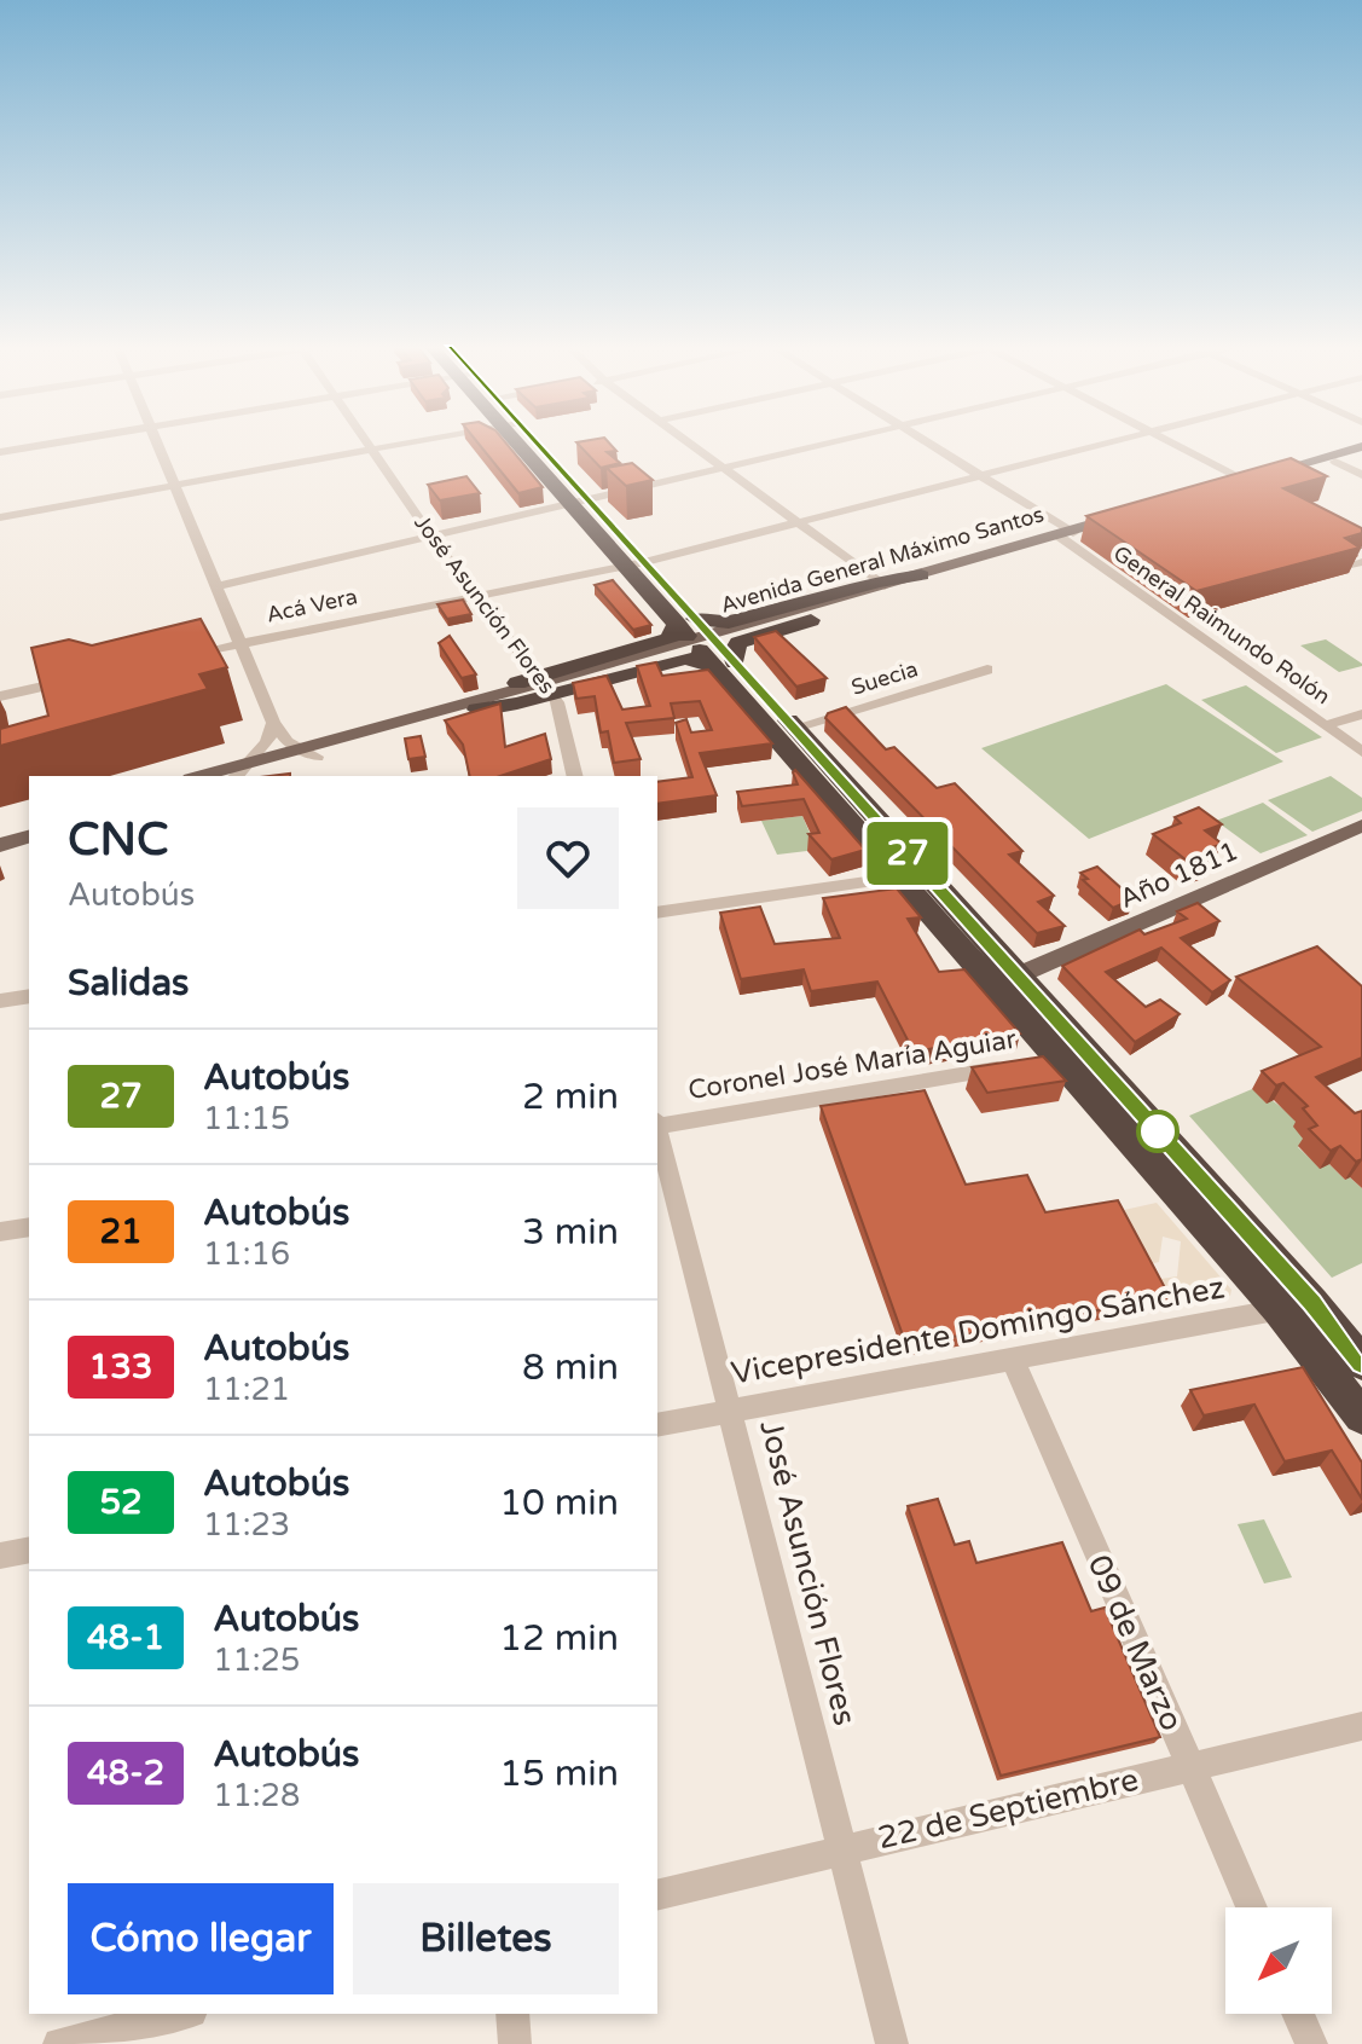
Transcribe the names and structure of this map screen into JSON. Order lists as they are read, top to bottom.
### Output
{
  "streets": {
    "main road": ["Avenida General Máximo Santos", "Año 1811"],
    "street": [
      "José Asunción Flores",
      "Acá Vera",
      "General Raimundo Rolón",
      "Suecia",
      "Coronel José María Aguiar",
      "Vicepresidente Domingo Sánchez",
      "09 de Marzo",
      "22 de Septiembre"
    ]
  },
  "crossings": [
    ["Avenida General Máximo Santos", "José Asunción Flores"],
    ["Avenida General Máximo Santos", "General Raimundo Rolón"],
    ["José Asunción Flores", "Acá Vera"],
    ["José Asunción Flores", "Vicepresidente Domingo Sánchez"],
    ["José Asunción Flores", "22 de Septiembre"],
    ["Acá Vera", "General Raimundo Rolón"],
    ["Vicepresidente Domingo Sánchez", "09 de Marzo"],
    ["09 de Marzo", "22 de Septiembre"]
  ],
  "lines": ["bus line 27"],
  "north": "bottom left",
  "page": {
    "on_map": "27",
    "heading": [
      ["CNC", "Autobús"],
      "Salidas"
    ],
    "list": [
      {
        "mark": "27",
        "name": "Autobús",
        "note": "11:15",
        "value": "2 min"
      },
      {
        "mark": "21",
        "name": "Autobús",
        "note": "11:16",
        "value": "3 min"
      },
      {
        "mark": "133",
        "name": "Autobús",
        "note": "11:21",
        "value": "8 min"
      },
      {
        "mark": "52",
        "name": "Autobús",
        "note": "11:23",
        "value": "10 min"
      },
      {
        "mark": "48-1",
        "name": "Autobús",
        "note": "11:25",
        "value": "12 min"
      },
      {
        "mark": "48-2",
        "name": "Autobús",
        "note": "11:28",
        "value": "15 min"
      }
    ],
    "buttons": ["Cómo llegar", "Billetes"]
  }
}
